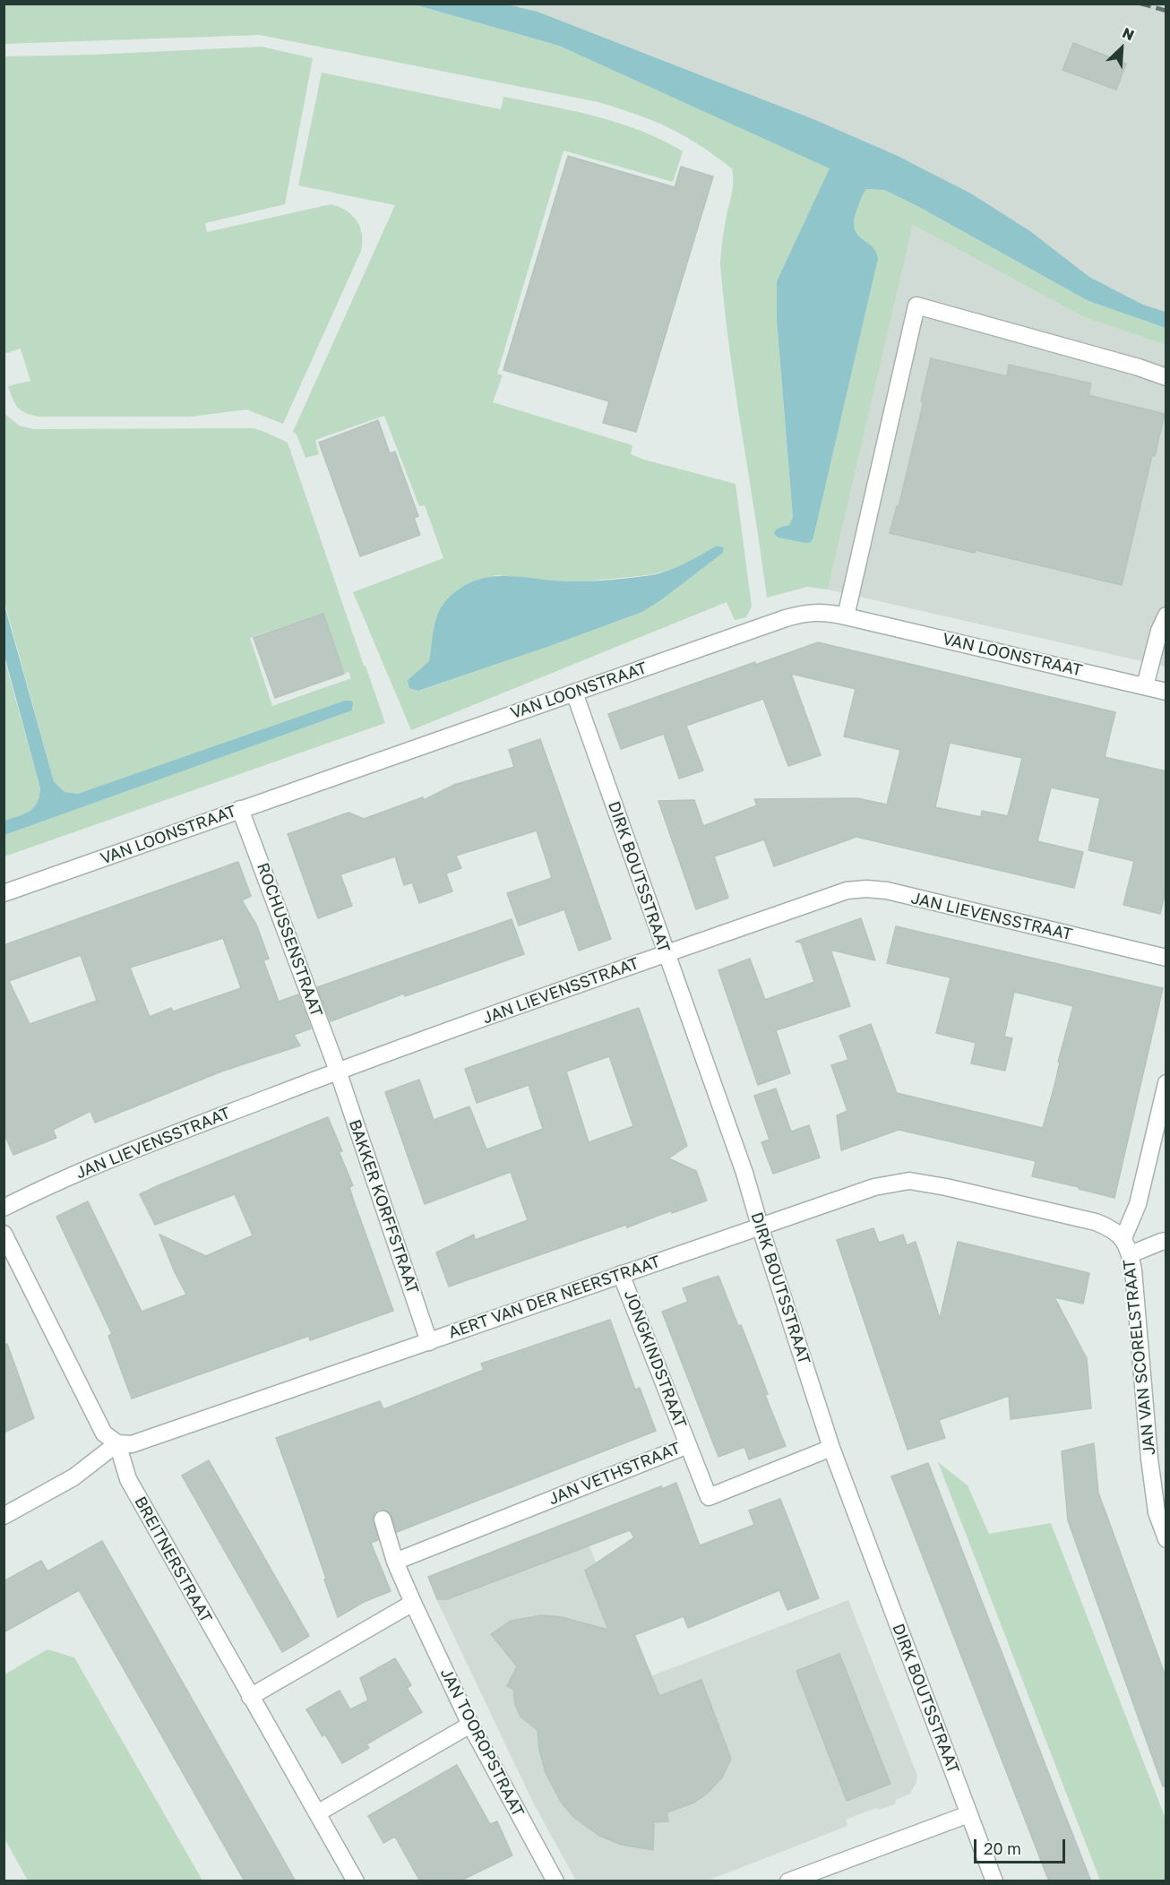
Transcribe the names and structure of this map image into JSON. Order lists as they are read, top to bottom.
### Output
{
  "streets": {
    "street": [
      "VAN LOONSTRAAT",
      "DIRK BOUTSSTRAAT",
      "JAN LIEVENSSTRAAT",
      "ROCHUSSENSTRAAT",
      "BAKKER KORFFSTRAAT",
      "AERT VAN DER NEERSTRAAT",
      "JAN VAN SCORELSTRAAT",
      "JONGKINDSTRAAT",
      "JAN VETHSTRAAT",
      "BREITNERSTRAAT",
      "JAN TOOROPSTRAAT"
    ]
  },
  "crossings": [
    ["VAN LOONSTRAAT", "DIRK BOUTSSTRAAT"],
    ["VAN LOONSTRAAT", "ROCHUSSENSTRAAT"],
    ["DIRK BOUTSSTRAAT", "JAN LIEVENSSTRAAT"],
    ["DIRK BOUTSSTRAAT", "AERT VAN DER NEERSTRAAT"],
    ["DIRK BOUTSSTRAAT", "JAN VETHSTRAAT"],
    ["JAN LIEVENSSTRAAT", "ROCHUSSENSTRAAT"],
    ["JAN LIEVENSSTRAAT", "BAKKER KORFFSTRAAT"],
    ["ROCHUSSENSTRAAT", "BAKKER KORFFSTRAAT"],
    ["BAKKER KORFFSTRAAT", "AERT VAN DER NEERSTRAAT"],
    ["AERT VAN DER NEERSTRAAT", "JAN VAN SCORELSTRAAT"],
    ["AERT VAN DER NEERSTRAAT", "JONGKINDSTRAAT"],
    ["AERT VAN DER NEERSTRAAT", "BREITNERSTRAAT"],
    ["JONGKINDSTRAAT", "JAN VETHSTRAAT"]
  ],
  "scale_bar": "20 m",
  "north": "top right"
}
